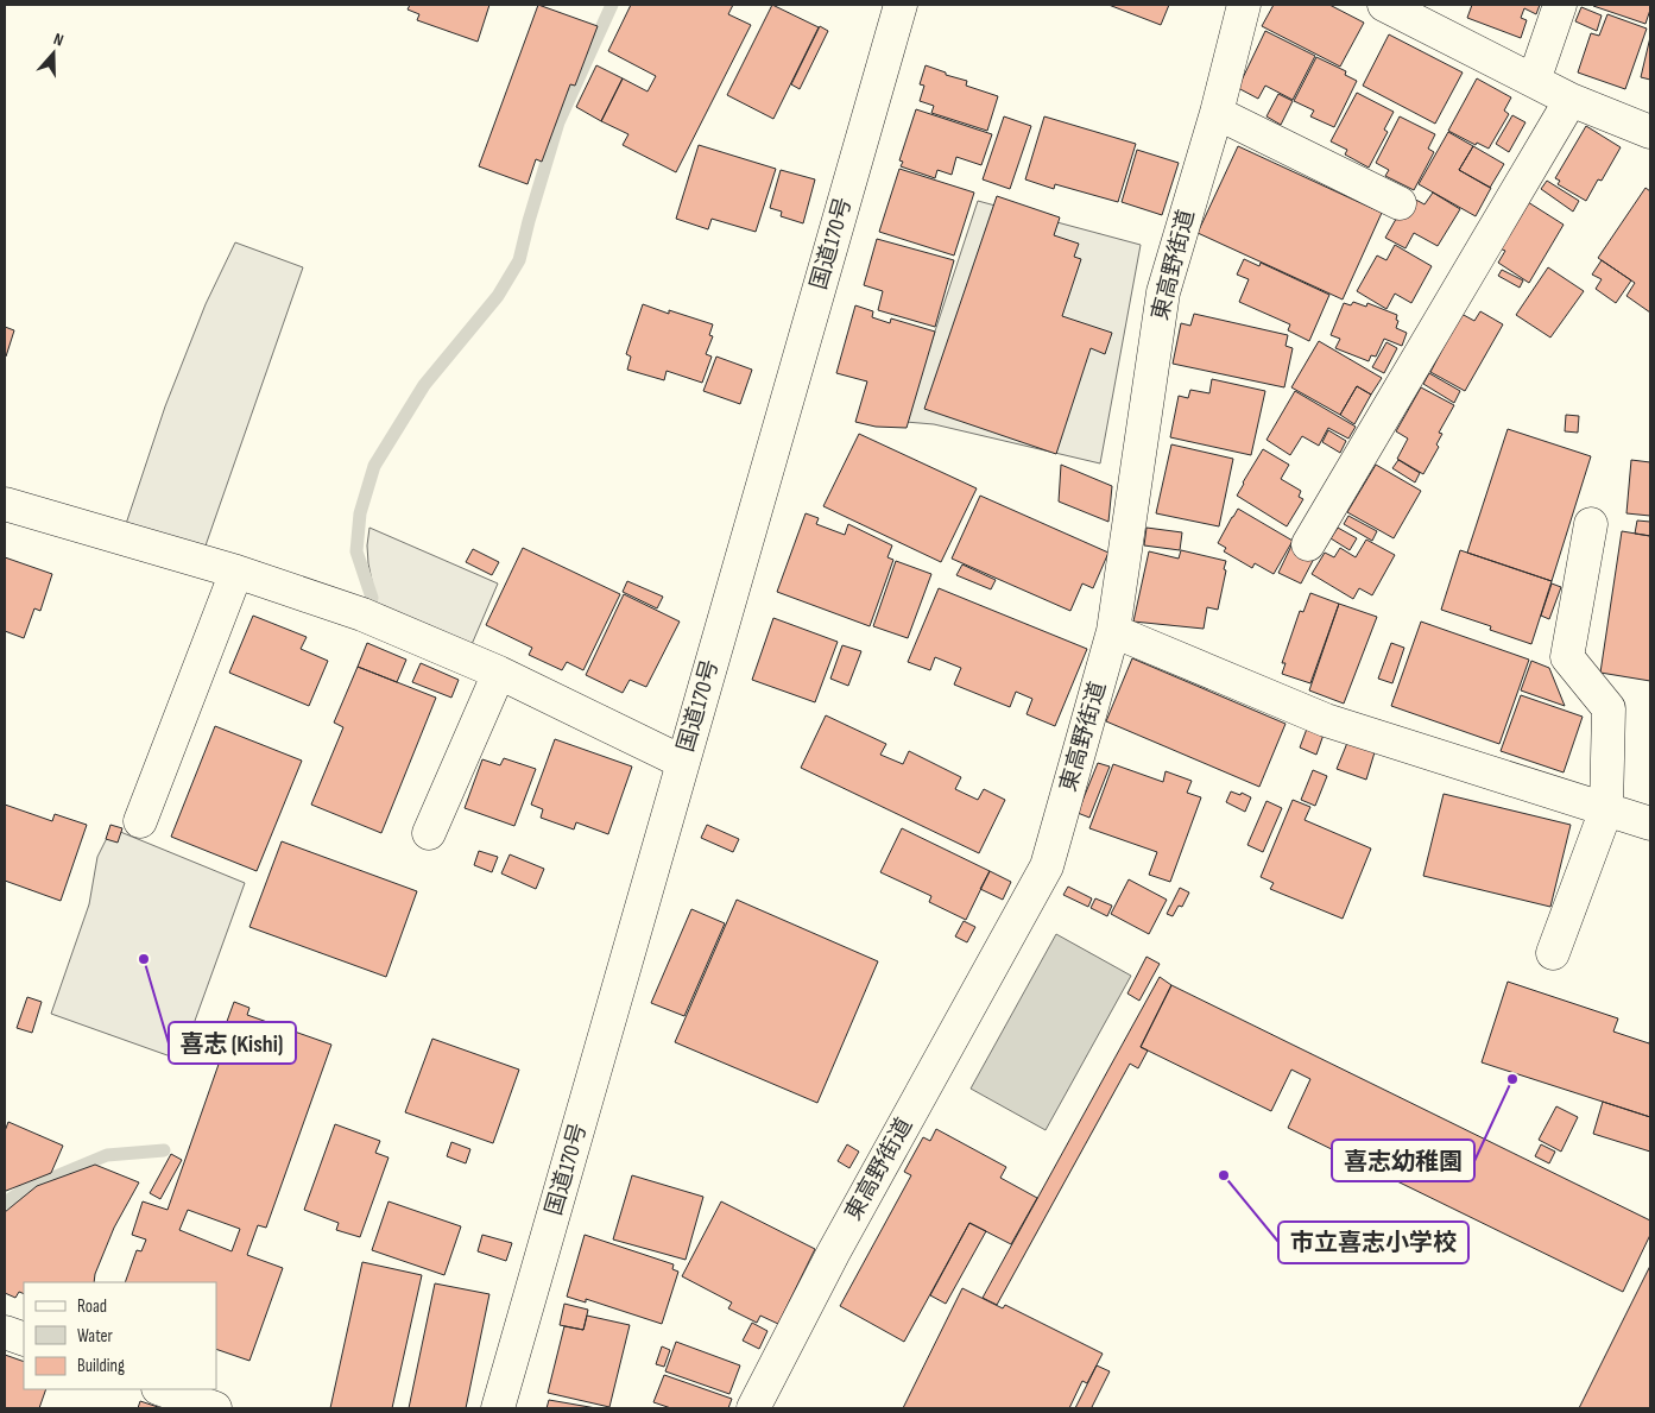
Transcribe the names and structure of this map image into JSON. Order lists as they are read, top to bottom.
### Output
{
  "streets": {
    "main road": ["国道170号", "東高野街道"]
  },
  "places": ["喜志 (Kishi)", "喜志幼稚園", "市立喜志小学校"],
  "legend": ["Road", "Water", "Building"],
  "north": "top"
}
